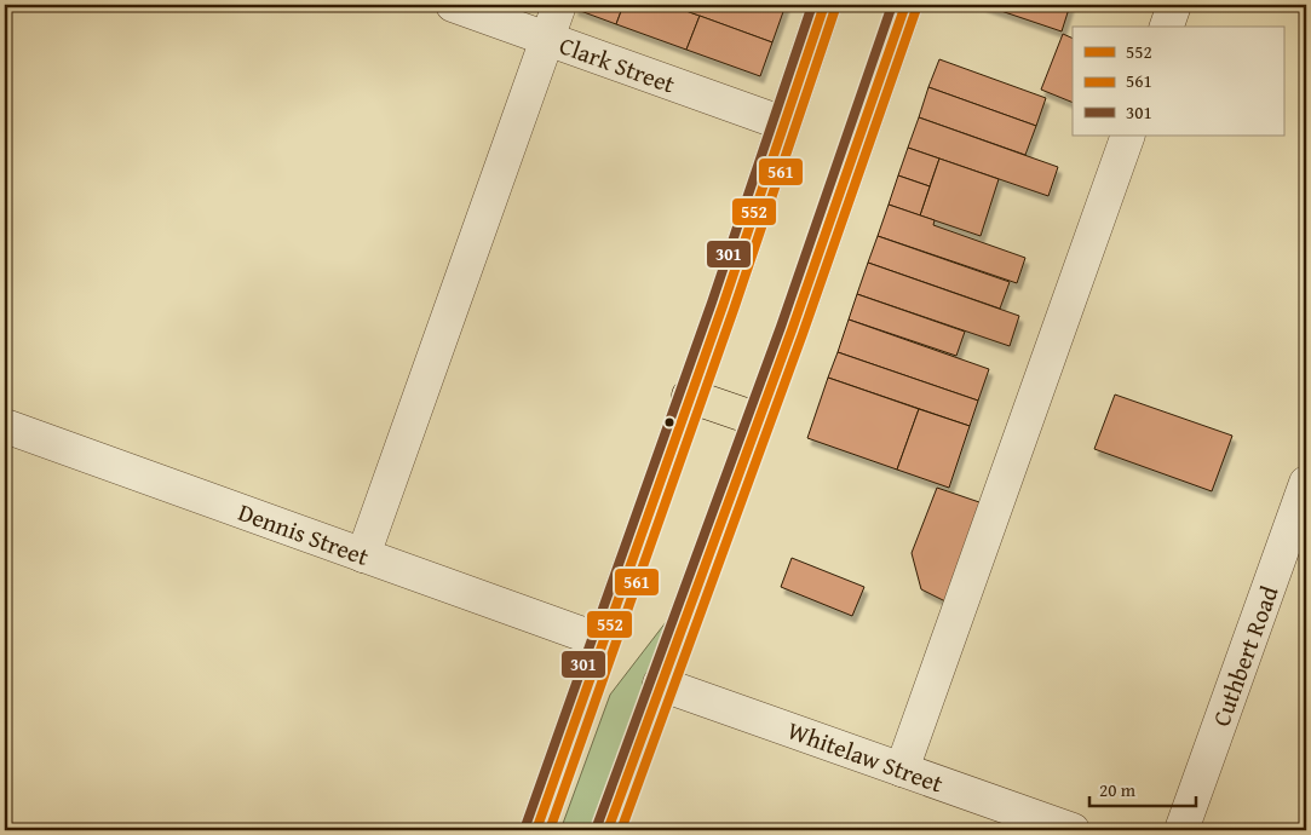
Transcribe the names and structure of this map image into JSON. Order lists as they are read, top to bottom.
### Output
{
  "streets": {
    "street": [
      "Clark Street",
      "Dennis Street",
      "Cuthbert Road",
      "Whitelaw Street"
    ]
  },
  "lines": ["transit line 552", "transit line 301", "transit line 561"],
  "legend": ["552", "561", "301"],
  "scale_bar": "20 m"
}
